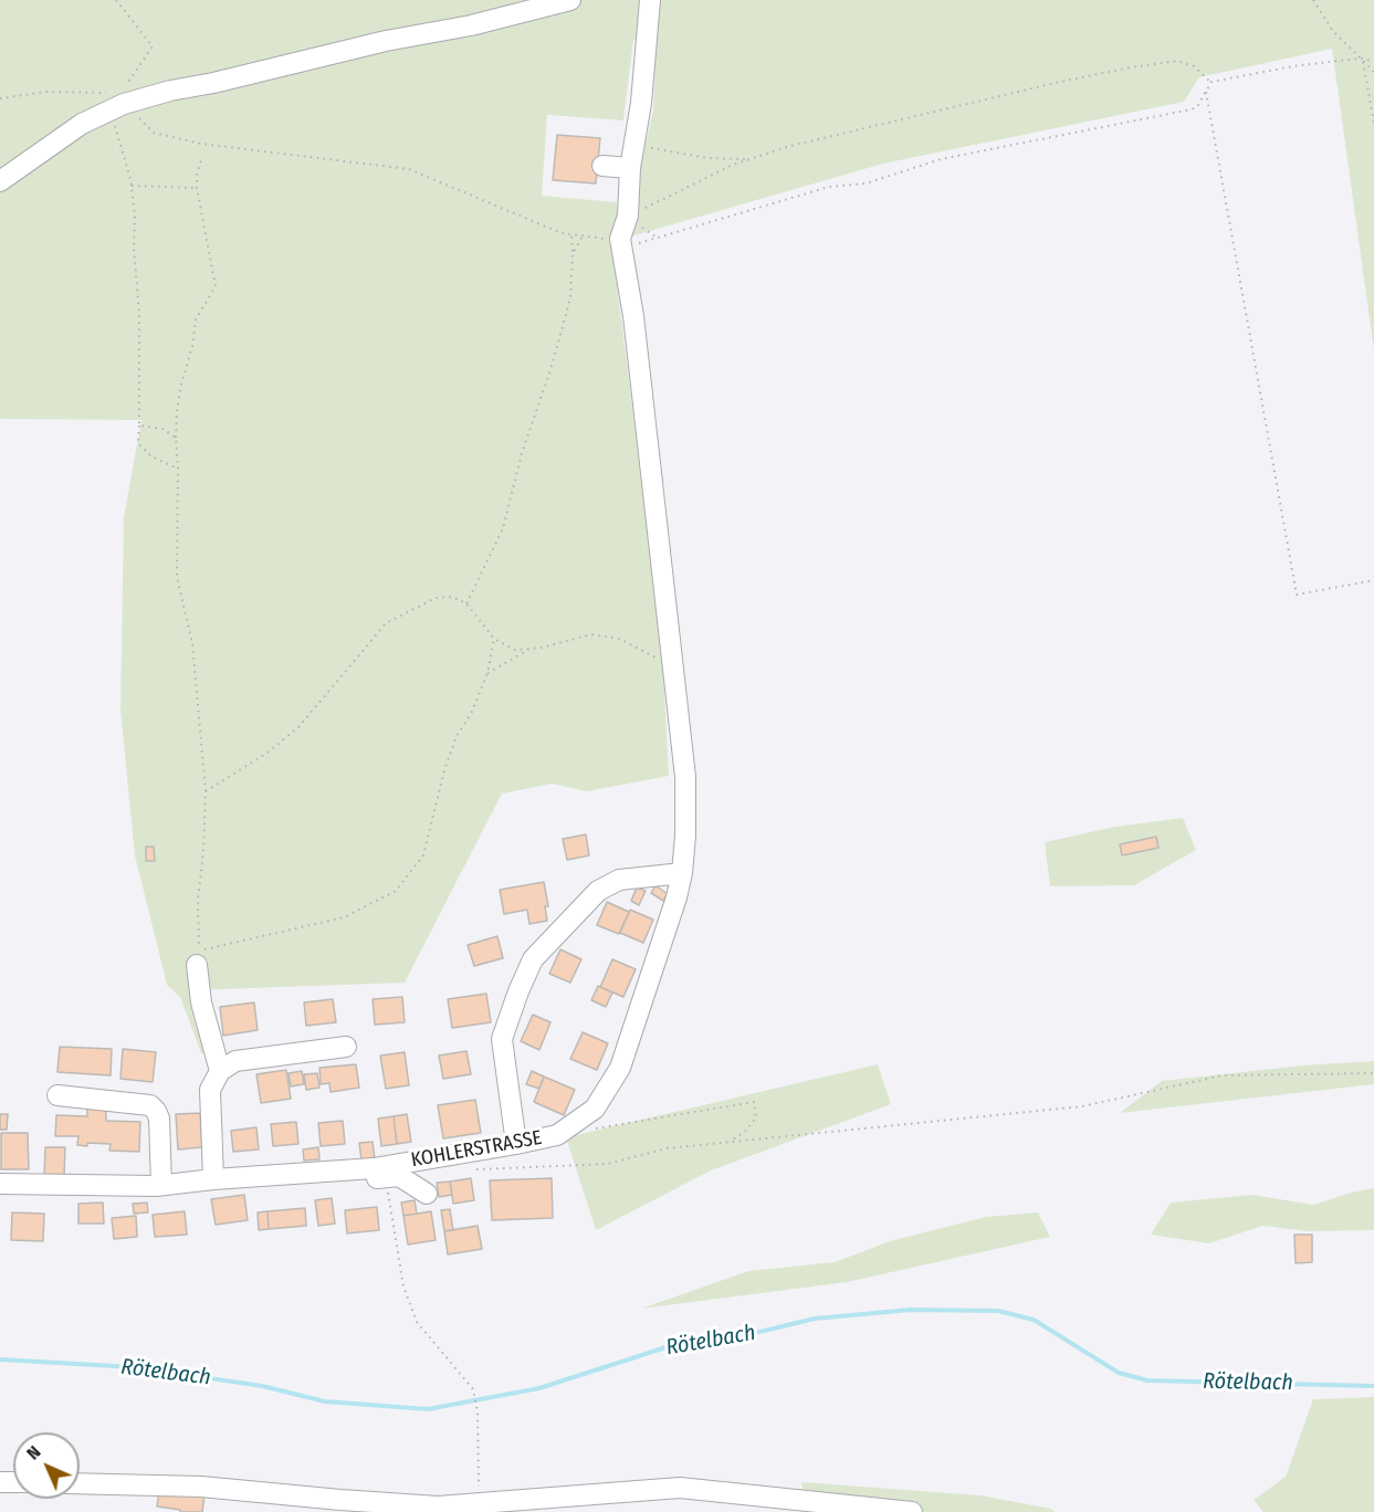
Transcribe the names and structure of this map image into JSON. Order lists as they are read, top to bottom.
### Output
{
  "streets": {
    "street": ["KOHLERSTRASSE"]
  },
  "water": ["Rötelbach"],
  "north": "top left"
}
